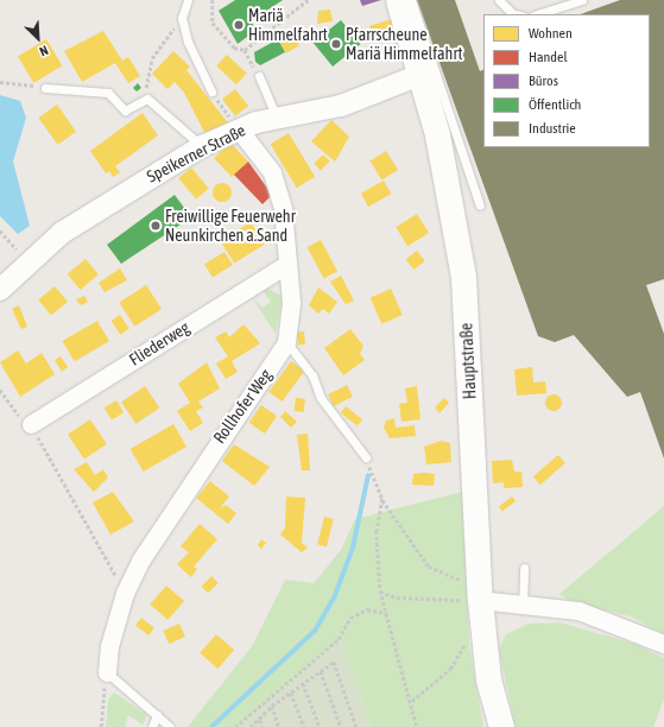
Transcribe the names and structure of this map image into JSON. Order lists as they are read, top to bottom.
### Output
{
  "streets": {
    "main road": ["Hauptstraße"],
    "street": ["Speikerner Straße", "Fliederweg", "Rollhofer Weg"]
  },
  "crossings": [
    ["Speikerner Straße", "Hauptstraße"],
    ["Speikerner Straße", "Rollhofer Weg"],
    ["Fliederweg", "Rollhofer Weg"]
  ],
  "places": ["Mariä Himmelfahrt", "Pfarrscheune Mariä Himmelfahrt", "Freiwillige Feuerwehr Neunkirchen a.Sand"],
  "legend": [
    "Wohnen",
    "Handel",
    "Büros",
    "Öffentlich",
    "Industrie"
  ],
  "north": "bottom right"
}
